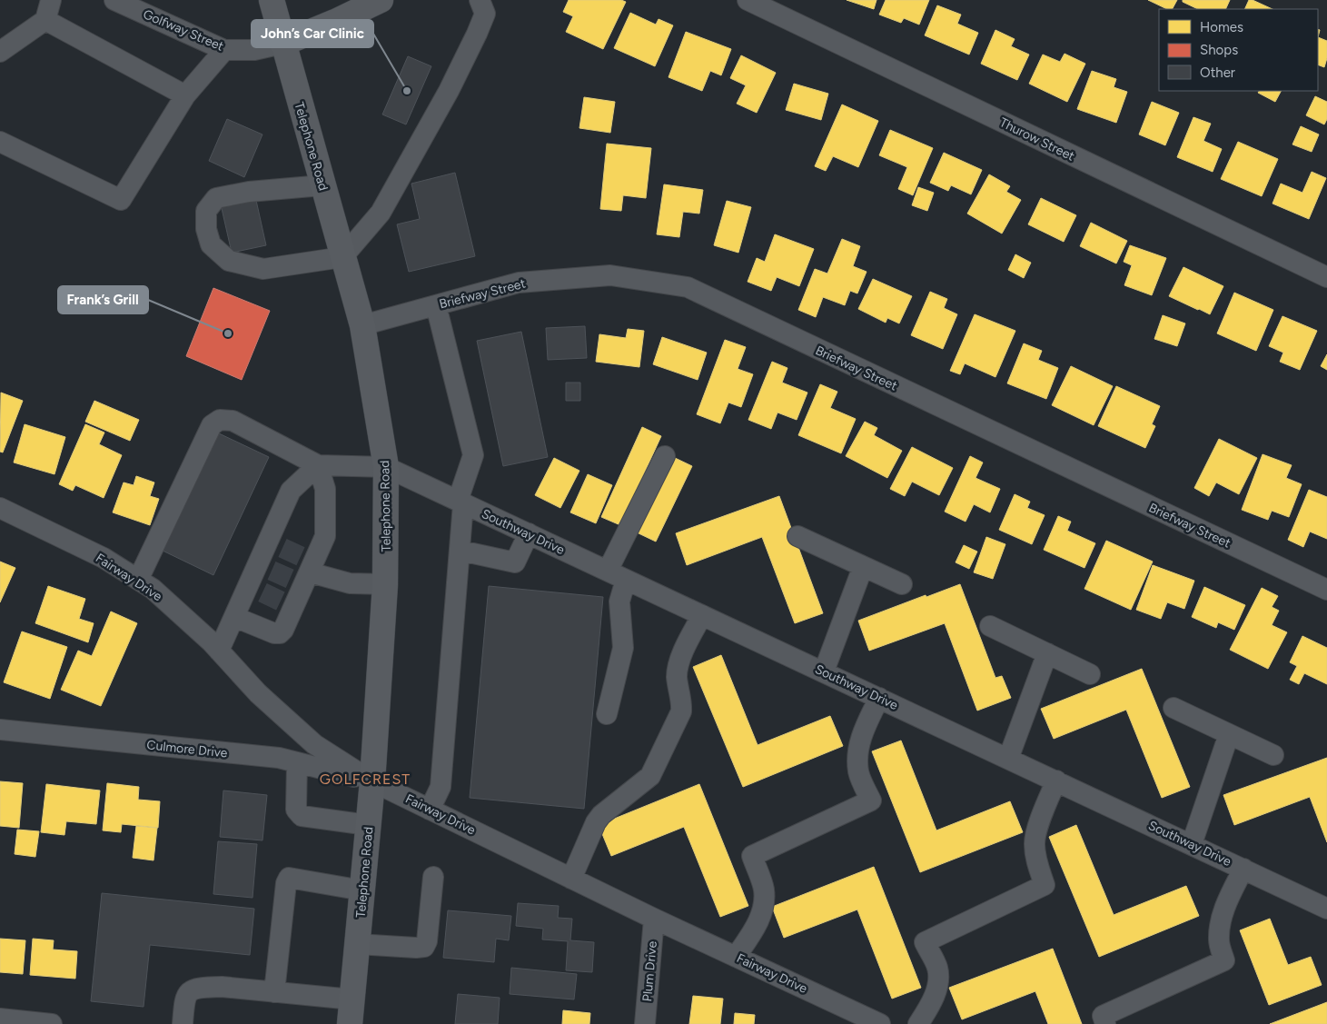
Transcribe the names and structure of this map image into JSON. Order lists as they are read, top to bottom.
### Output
{
  "streets": {
    "main road": ["Telephone Road"],
    "street": [
      "Golfway Street",
      "Thurow Street",
      "Briefway Street",
      "Southway Drive",
      "Fairway Drive",
      "Culmore Drive",
      "Plum Drive"
    ]
  },
  "crossings": [
    ["Golfway Street", "Telephone Road"],
    ["Telephone Road", "Briefway Street"],
    ["Telephone Road", "Southway Drive"],
    ["Telephone Road", "Fairway Drive"],
    ["Telephone Road", "Culmore Drive"],
    ["Fairway Drive", "Culmore Drive"],
    ["Fairway Drive", "Plum Drive"]
  ],
  "districts": ["GOLFCREST"],
  "places": ["John’s Car Clinic", "Frank’s Grill"],
  "legend": ["Homes", "Shops", "Other"]
}
